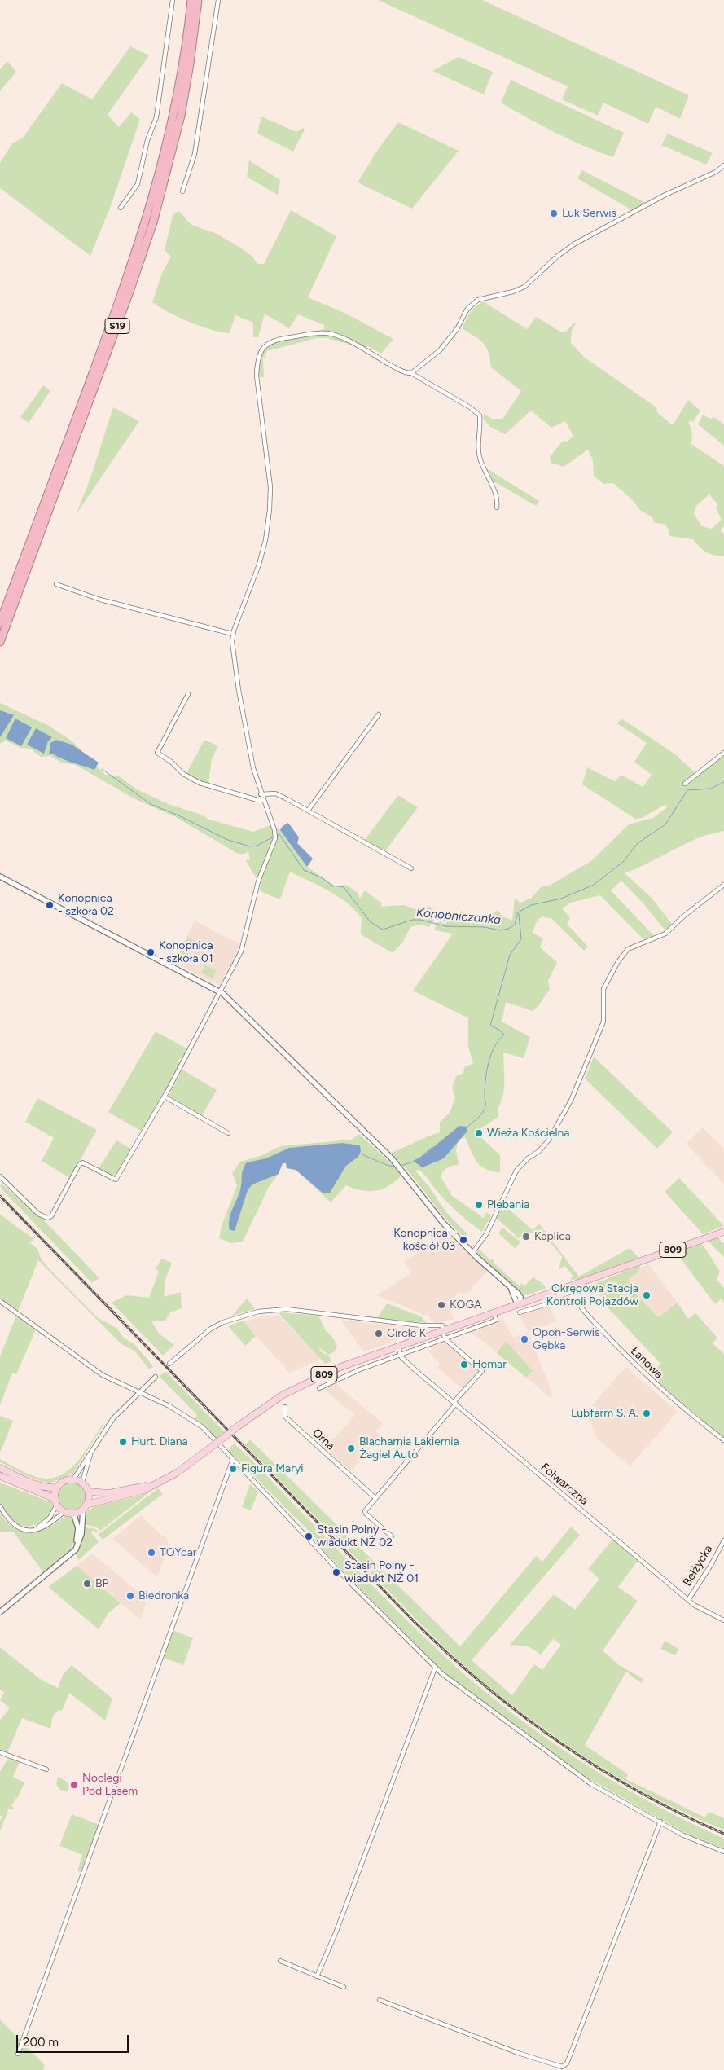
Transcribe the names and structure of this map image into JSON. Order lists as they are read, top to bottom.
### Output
{
  "streets": {
    "highway": ["S19"],
    "main road": ["809"],
    "street": [
      "Łanowa",
      "Orna",
      "Folwarczna",
      "Bełżycka"
    ]
  },
  "crossings": [
    ["809", "Łanowa"],
    ["Folwarczna", "Bełżycka"]
  ],
  "water": ["Konopniczanka"],
  "places": [
    "Luk Serwis",
    "Konopnica - szkoła 02",
    "Konopnica - szkoła 01",
    "Wieża Kościelna",
    "Plebania",
    "Kaplica",
    "Konopnica - kościół 03",
    "Okręgowa Stacja Kontroli Pojazdów",
    "KOGA",
    "Circle K",
    "Opon-Serwis Gębka",
    "Hemar",
    "Lubfarm S. A.",
    "Hurt. Diana",
    "Blacharnia Lakiernia Żagiel Auto",
    "Figura Maryi",
    "Stasin Polny - wiadukt NŻ 02",
    "TOYcar",
    "Stasin Polny - wiadukt NŻ 01",
    "BP",
    "Biedronka",
    "Noclegi Pod Lasem"
  ],
  "scale_bar": "200 m"
}
